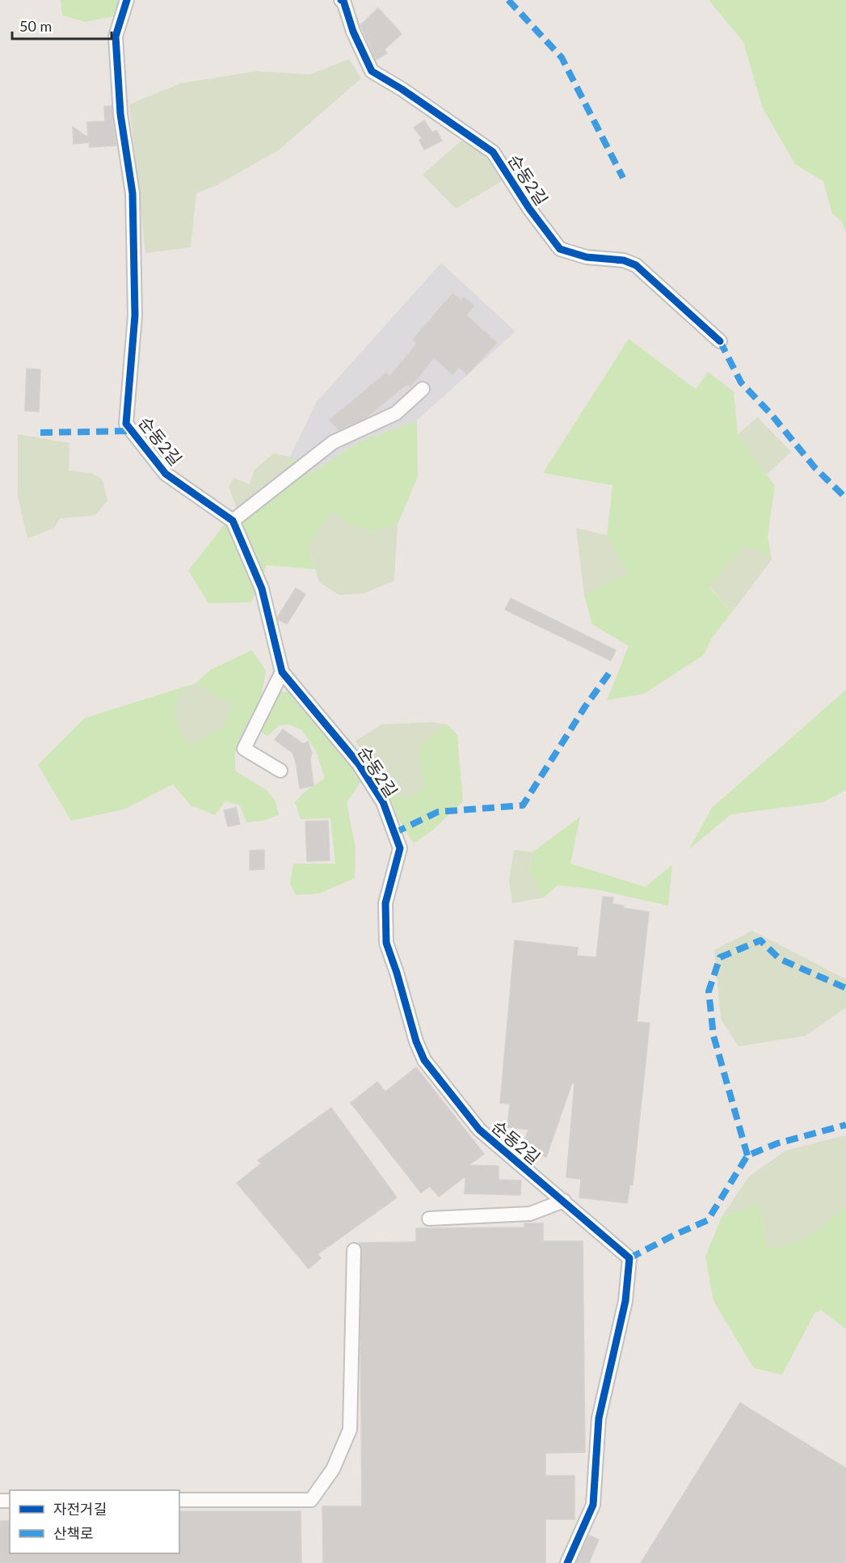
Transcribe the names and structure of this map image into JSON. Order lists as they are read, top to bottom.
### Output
{
  "streets": {
    "street": ["순동2길"]
  },
  "legend": ["자전거길", "산책로"],
  "scale_bar": "50 m"
}
